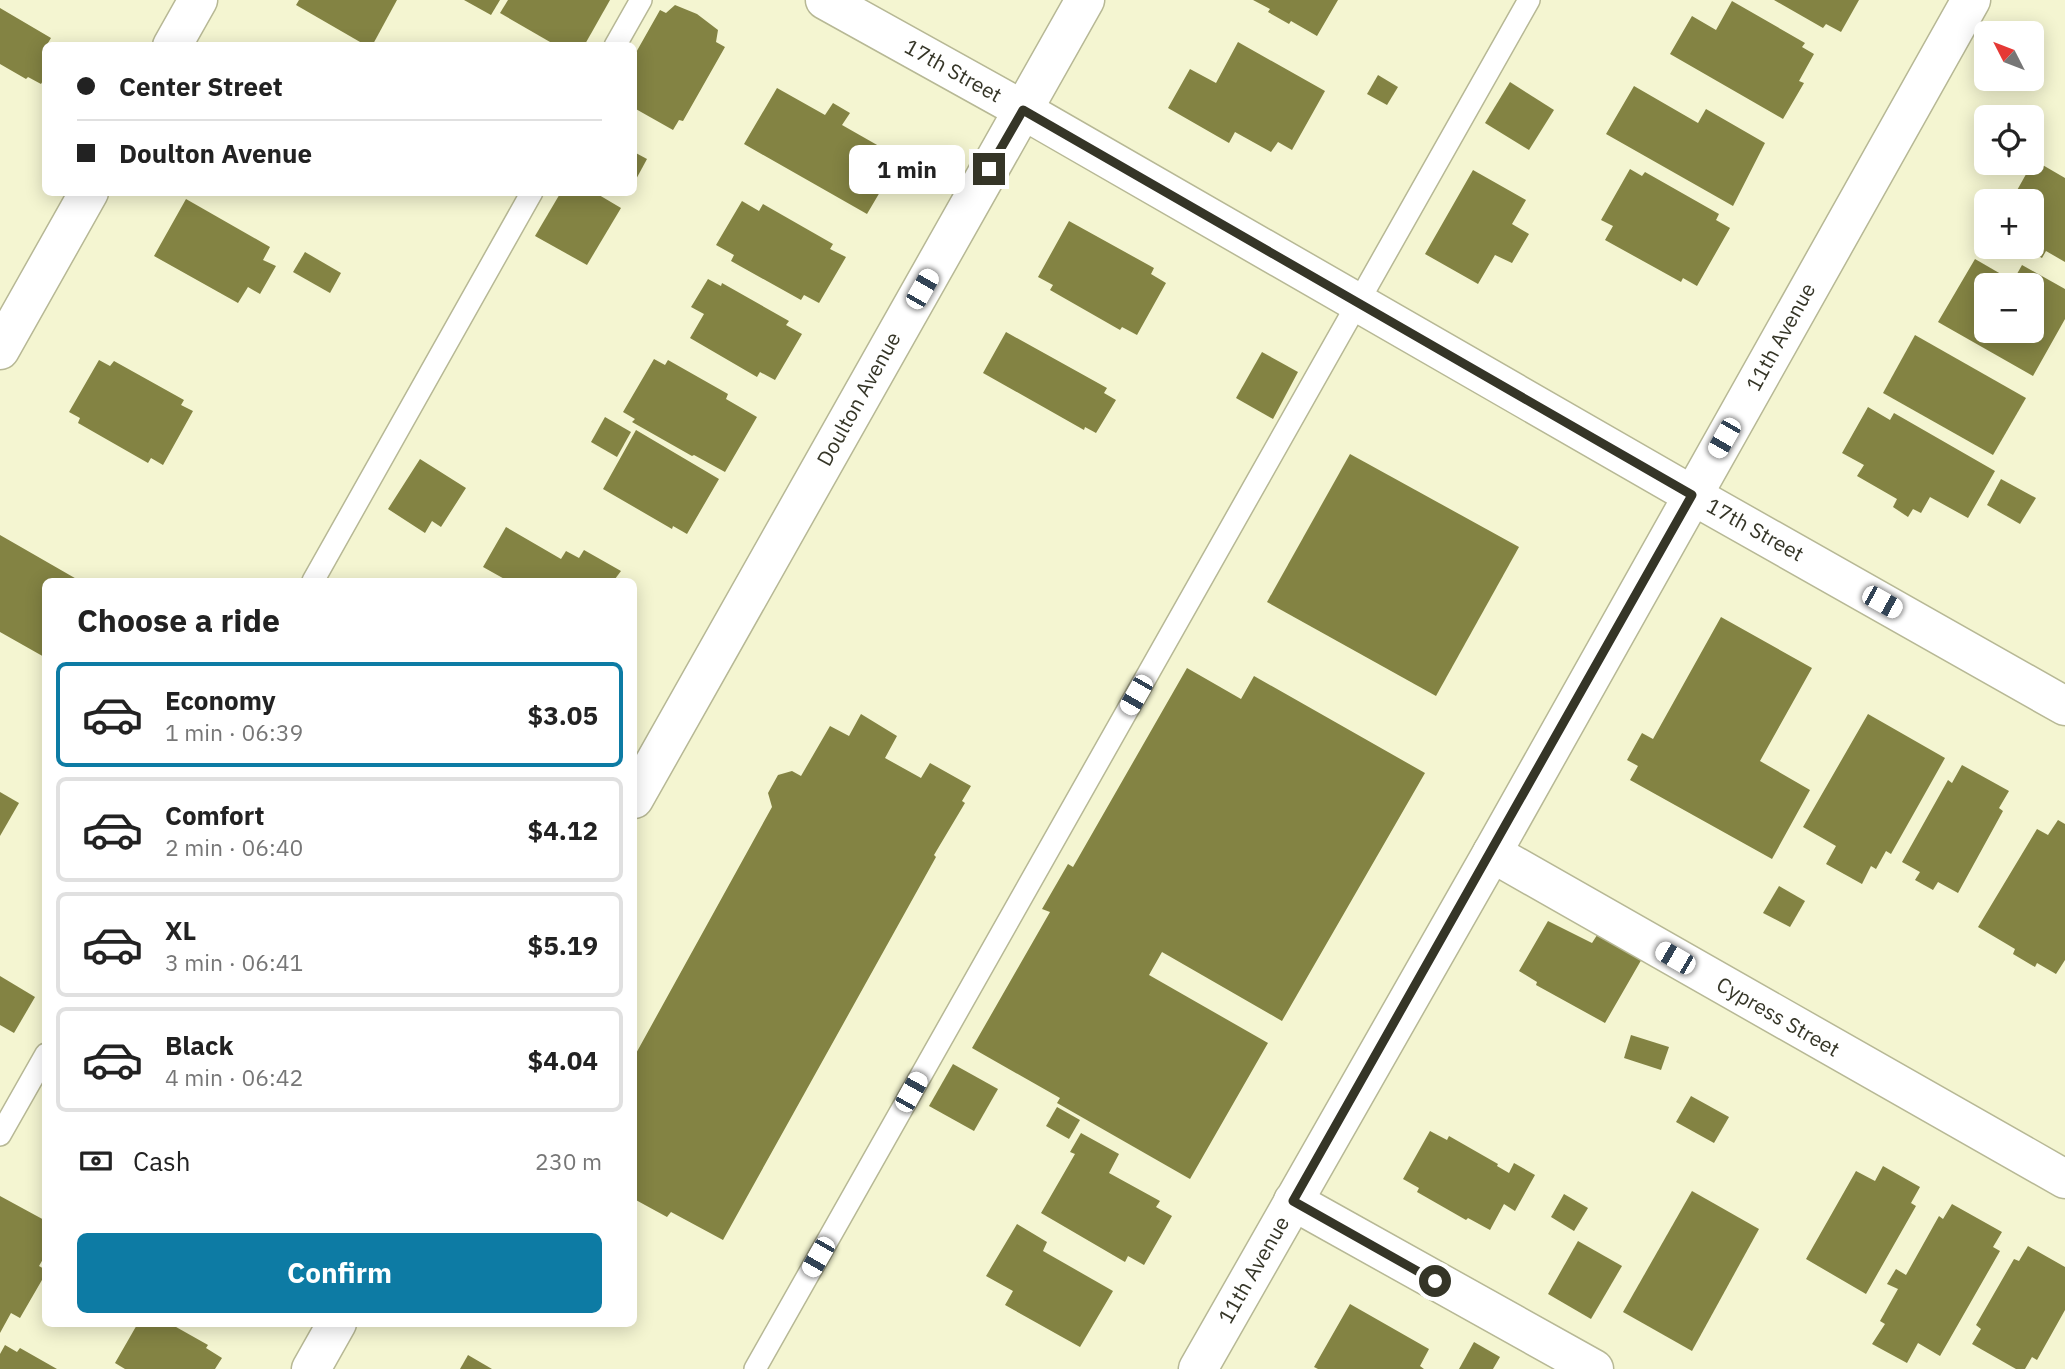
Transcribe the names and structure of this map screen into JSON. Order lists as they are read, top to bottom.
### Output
{
  "streets": {
    "street": [
      "17th Street",
      "11th Avenue",
      "Doulton Avenue",
      "Cypress Street"
    ]
  },
  "crossings": [
    ["17th Street", "11th Avenue"],
    ["17th Street", "Doulton Avenue"],
    ["11th Avenue", "Cypress Street"]
  ],
  "north": "top left",
  "page": {
    "map_buttons": ["+", "−"],
    "banner": ["Center Street", "Doulton Avenue"],
    "bubble": "1 min",
    "heading": "Choose a ride",
    "list": [
      {
        "name": "Economy",
        "note": "1 min · 06:39",
        "value": "$3.05"
      },
      {
        "name": "Comfort",
        "note": "2 min · 06:40",
        "value": "$4.12"
      },
      {
        "name": "XL",
        "note": "3 min · 06:41",
        "value": "$5.19"
      },
      {
        "name": "Black",
        "note": "4 min · 06:42",
        "value": "$4.04"
      }
    ],
    "pay": ["Cash", "230 m"],
    "buttons": "Confirm"
  }
}
